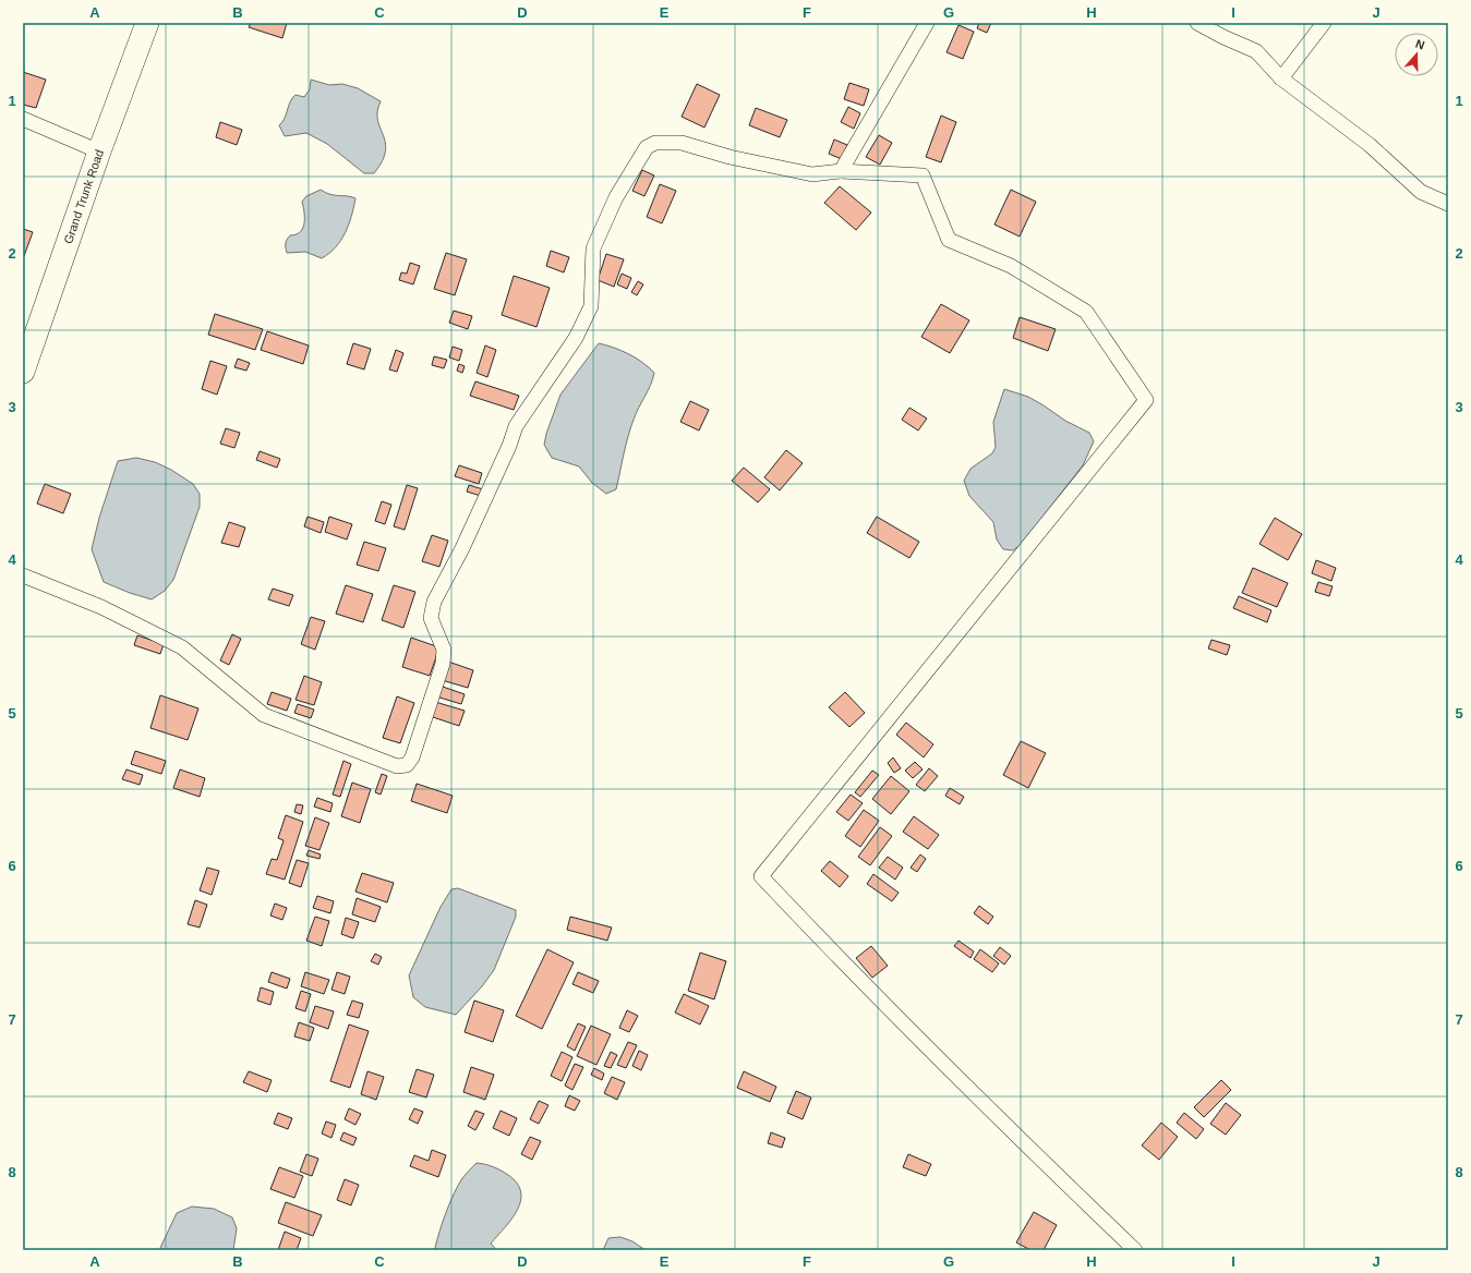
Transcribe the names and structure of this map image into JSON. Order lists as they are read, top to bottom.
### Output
{
  "streets": {
    "highway": ["Grand Trunk Road"]
  },
  "north": "top",
  "grid": {
    "columns": [
      "A",
      "B",
      "C",
      "D",
      "E",
      "F",
      "G",
      "H",
      "I",
      "J"
    ],
    "rows": [
      "1",
      "2",
      "3",
      "4",
      "5",
      "6",
      "7",
      "8"
    ]
  }
}
